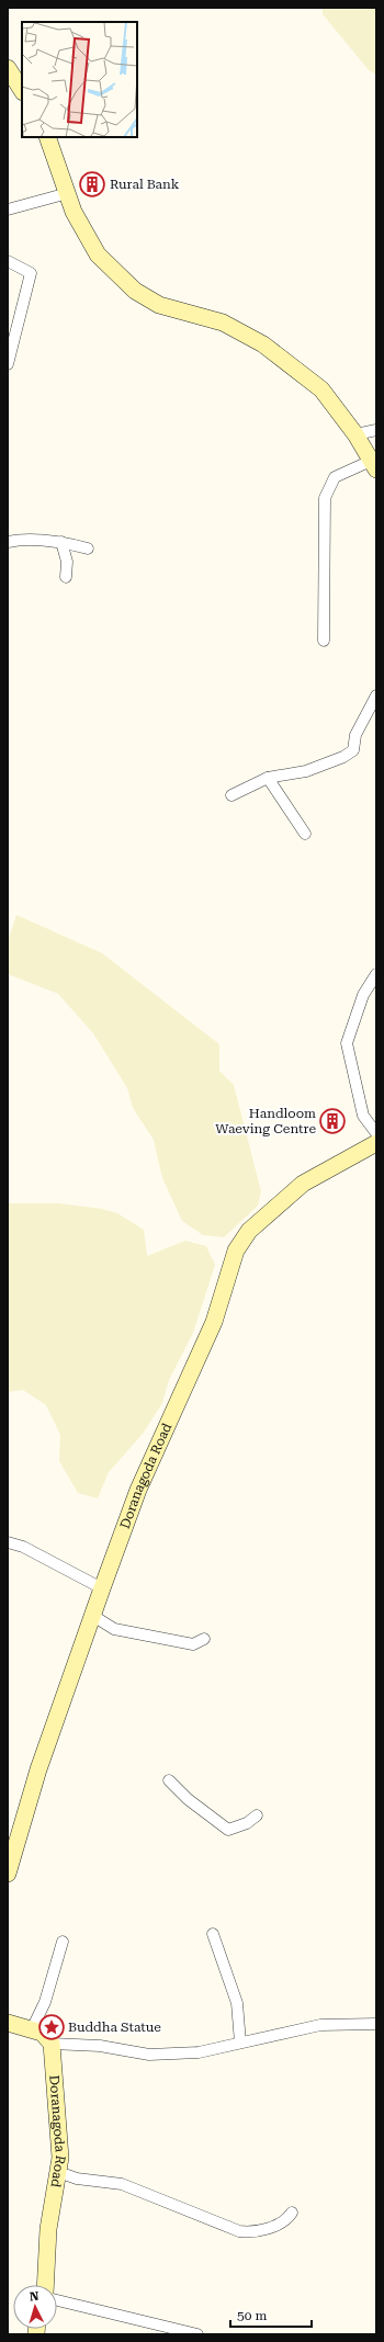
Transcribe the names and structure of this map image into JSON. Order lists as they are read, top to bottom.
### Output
{
  "streets": {
    "street": ["Doranagoda Road"]
  },
  "places": {
    "building": ["Rural Bank", "Handloom Waeving Centre"],
    "place": ["Buddha Statue"]
  },
  "scale_bar": "50 m",
  "north": "top"
}
